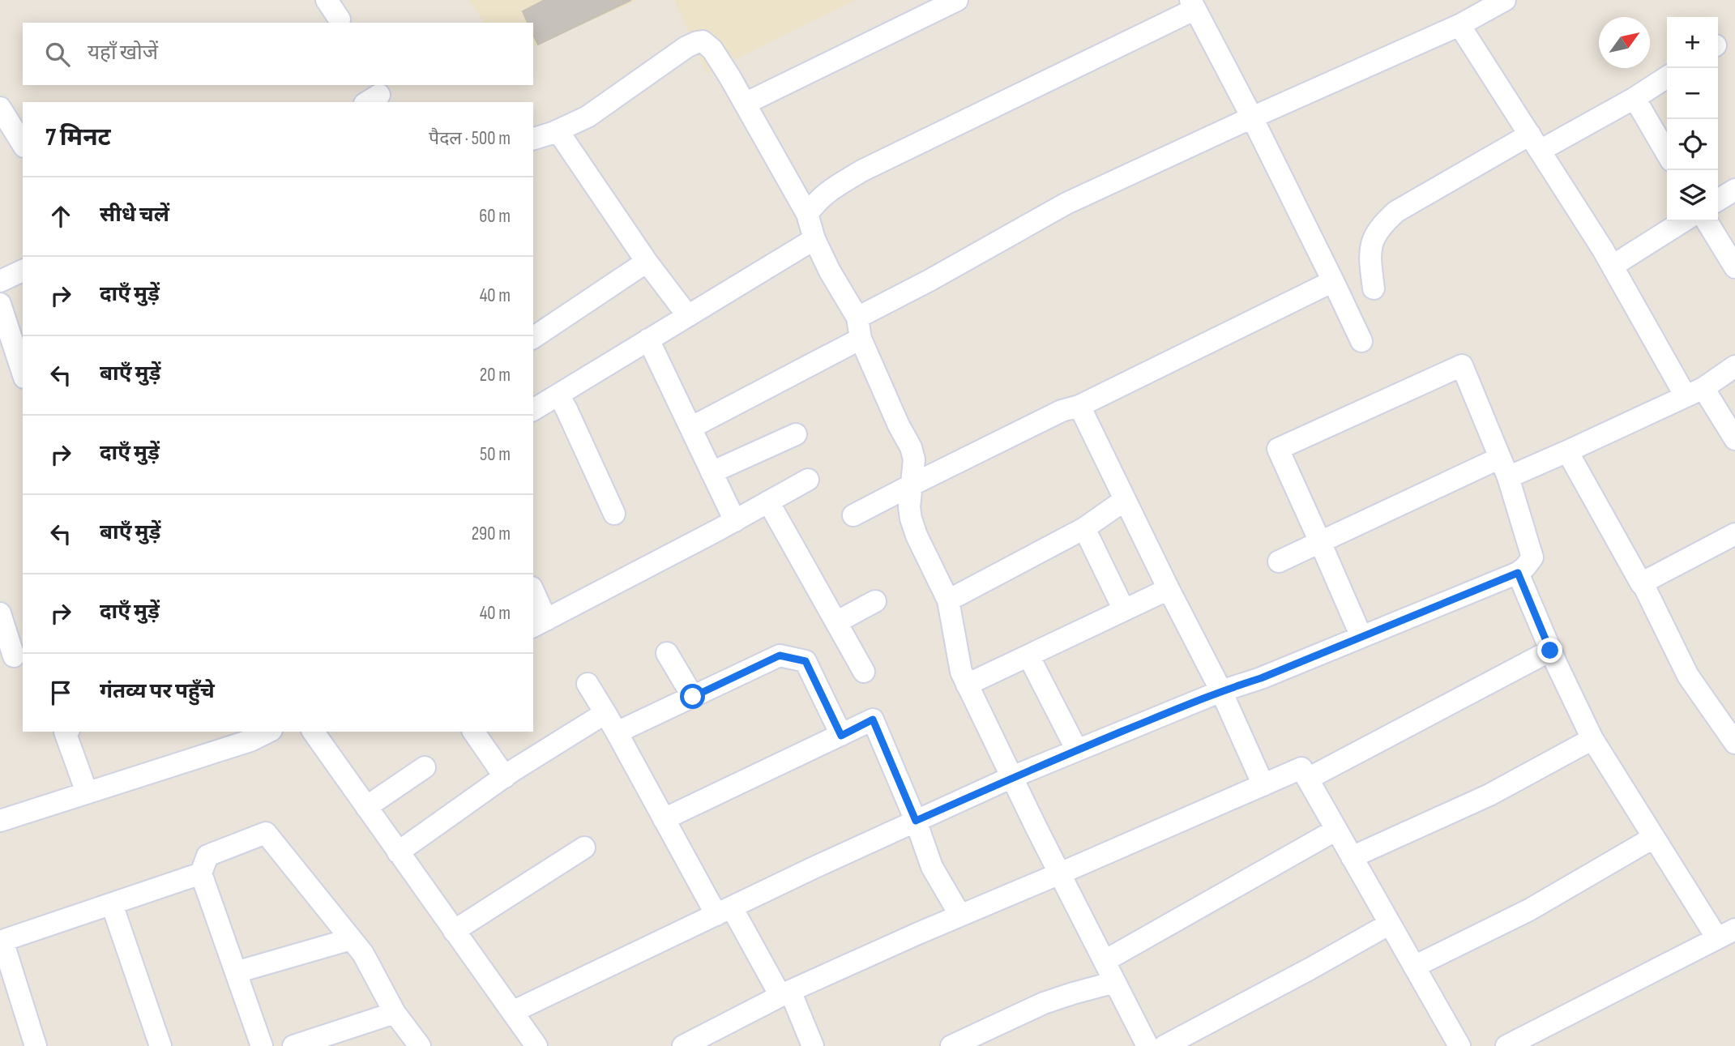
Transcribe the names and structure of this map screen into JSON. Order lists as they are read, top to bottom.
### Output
{
  "north": "top right",
  "page": {
    "map_buttons": ["+", "−"],
    "search": "यहाँ खोजें",
    "heading": ["7 मिनट", "पैदल · 500 m"],
    "list": [
      ["सीधे चलें", "60 m"],
      ["दाएँ मुड़ें", "40 m"],
      ["बाएँ मुड़ें", "20 m"],
      ["दाएँ मुड़ें", "50 m"],
      ["बाएँ मुड़ें", "290 m"],
      ["दाएँ मुड़ें", "40 m"],
      "गंतव्य पर पहुँचे"
    ]
  }
}
